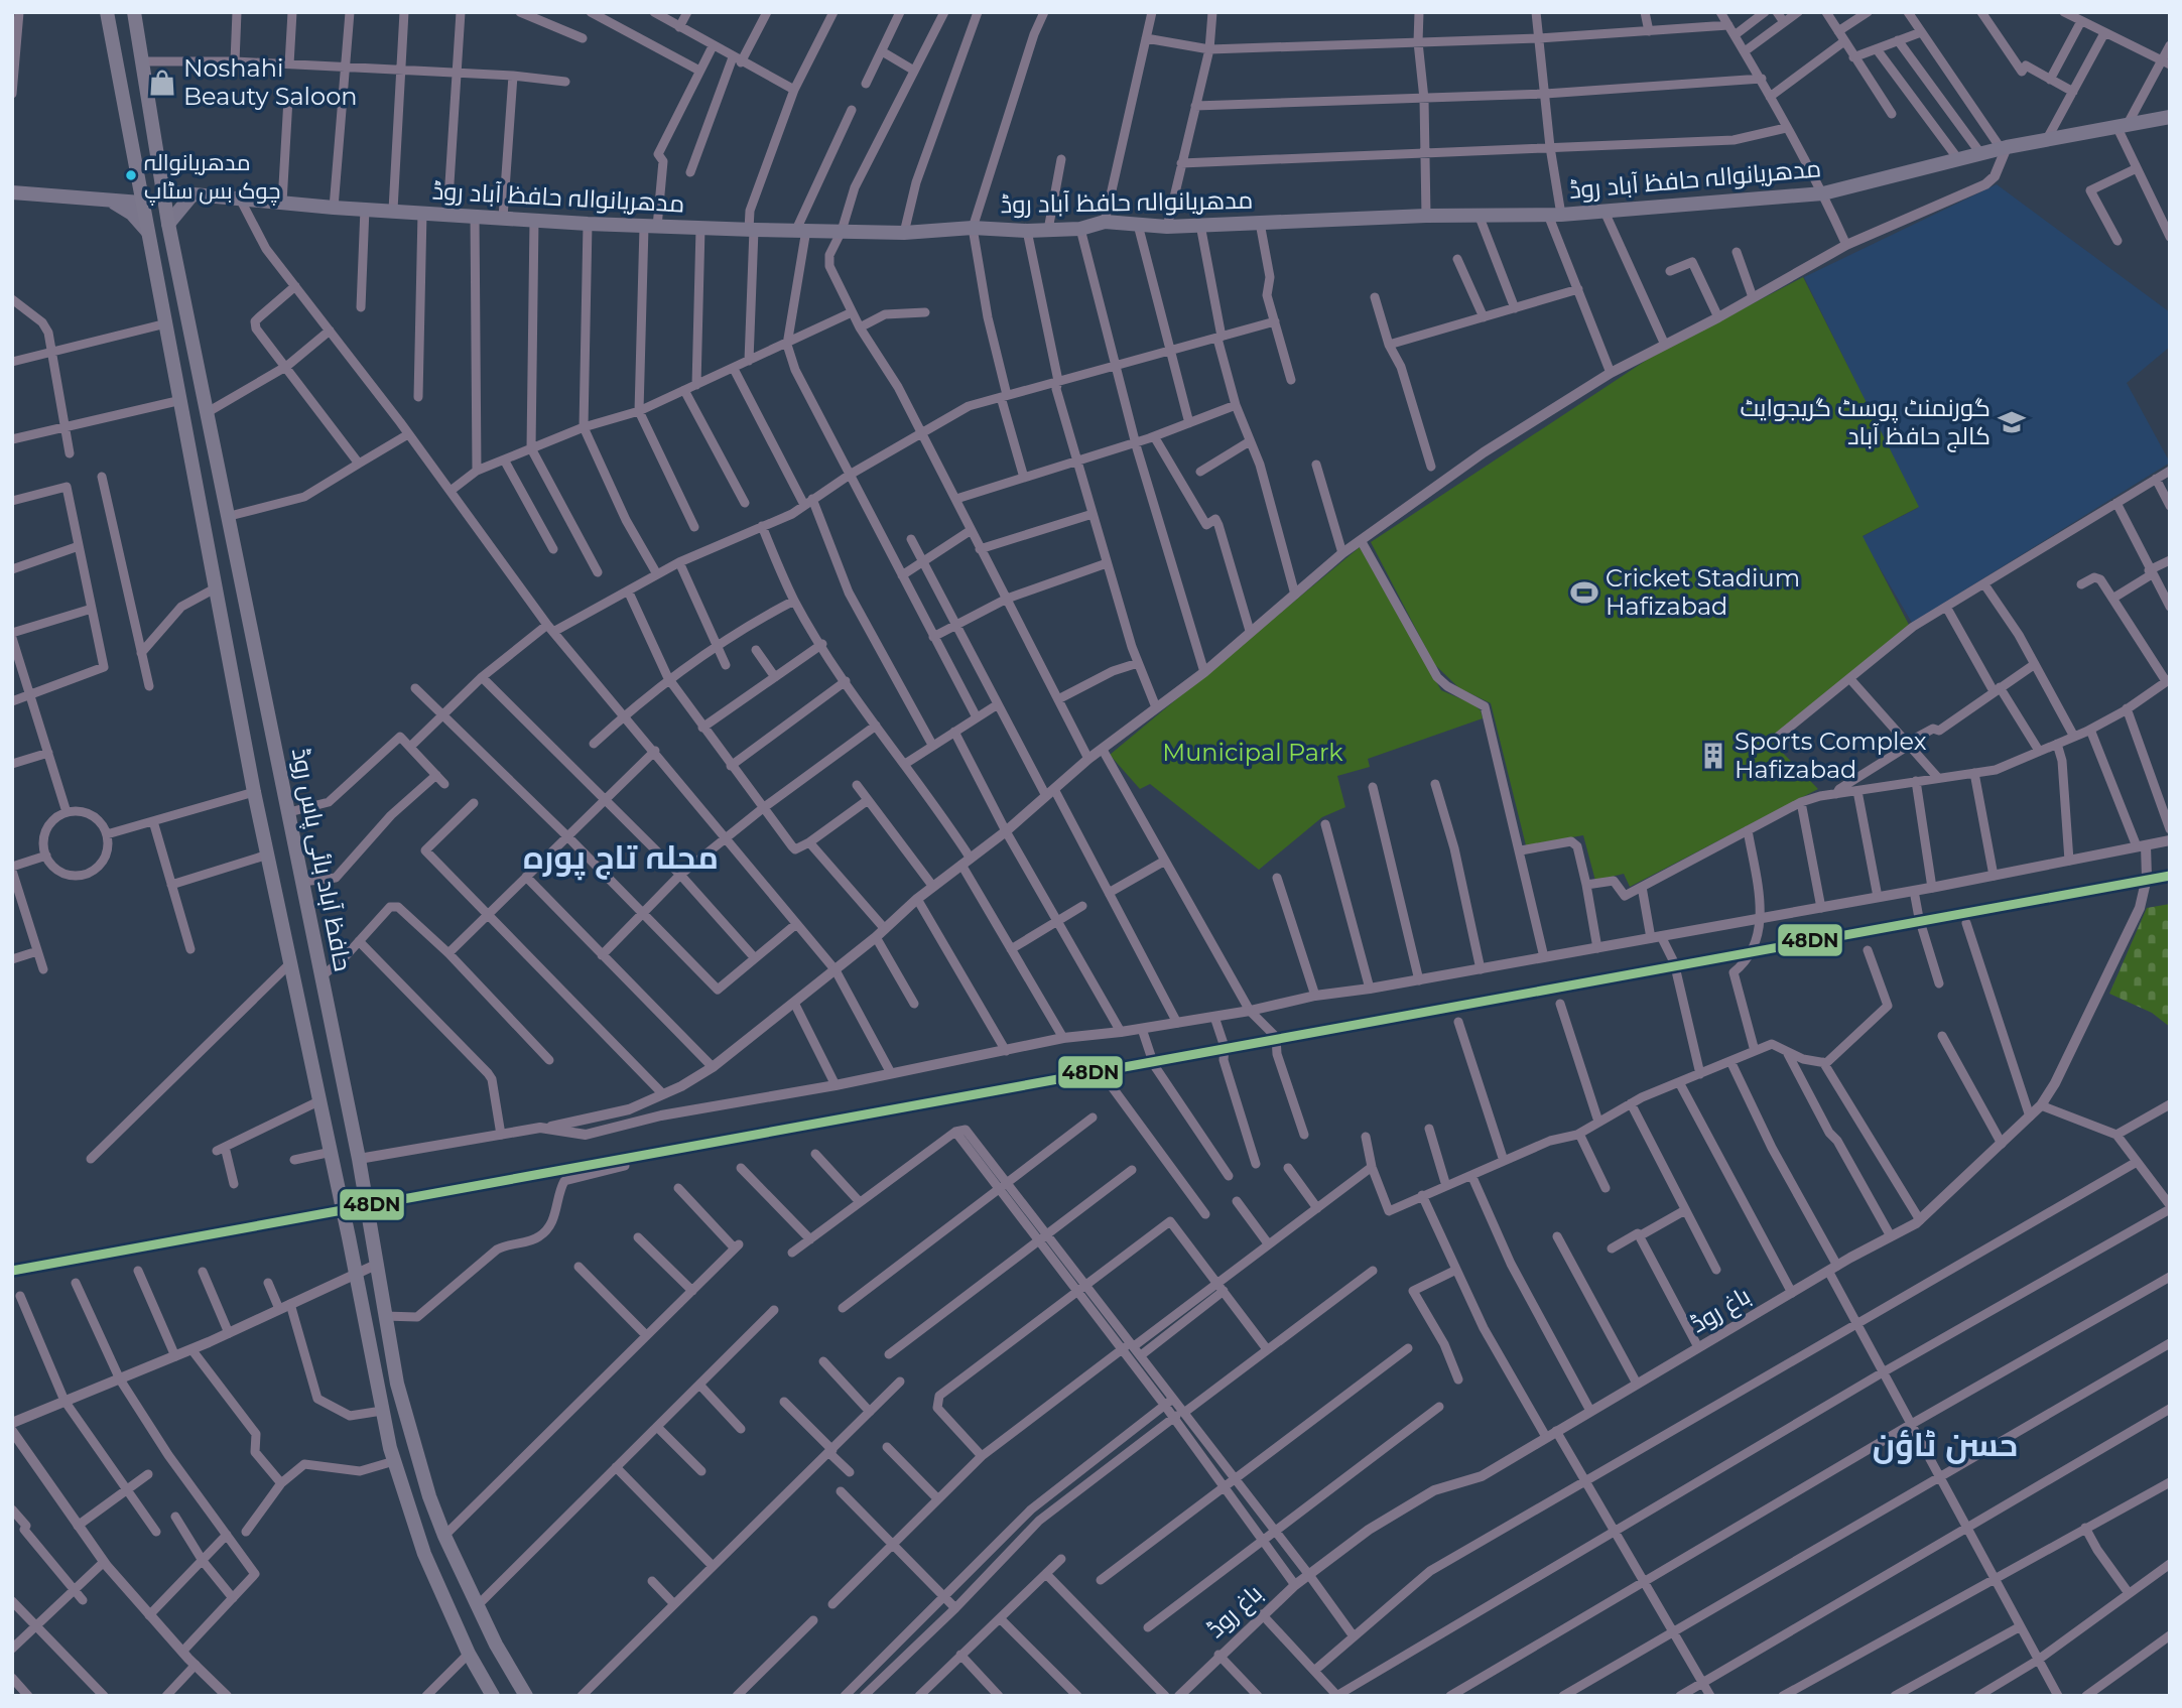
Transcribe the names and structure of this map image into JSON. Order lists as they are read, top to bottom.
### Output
{
  "streets": {
    "highway": ["حافظ آباد بائی پاس روڈ"],
    "main road": ["مدھریانوالہ حافظ آباد روڈ"],
    "street": ["باغ روڈ"]
  },
  "districts": ["محلہ تاج پورہ", "حسن ٹاؤن"],
  "parks": ["Municipal Park"],
  "places": {
    "shop": ["Noshahi Beauty Saloon"],
    "other": ["مدھریانوالہ چوک بس سٹاپ"],
    "school or university": ["گورنمنٹ پوسٹ گریجوایٹ کالج حافظ آباد"],
    "sports": ["Cricket Stadium Hafizabad"],
    "building": ["Sports Complex Hafizabad"]
  },
  "lines": ["transit line 48DN"]
}
